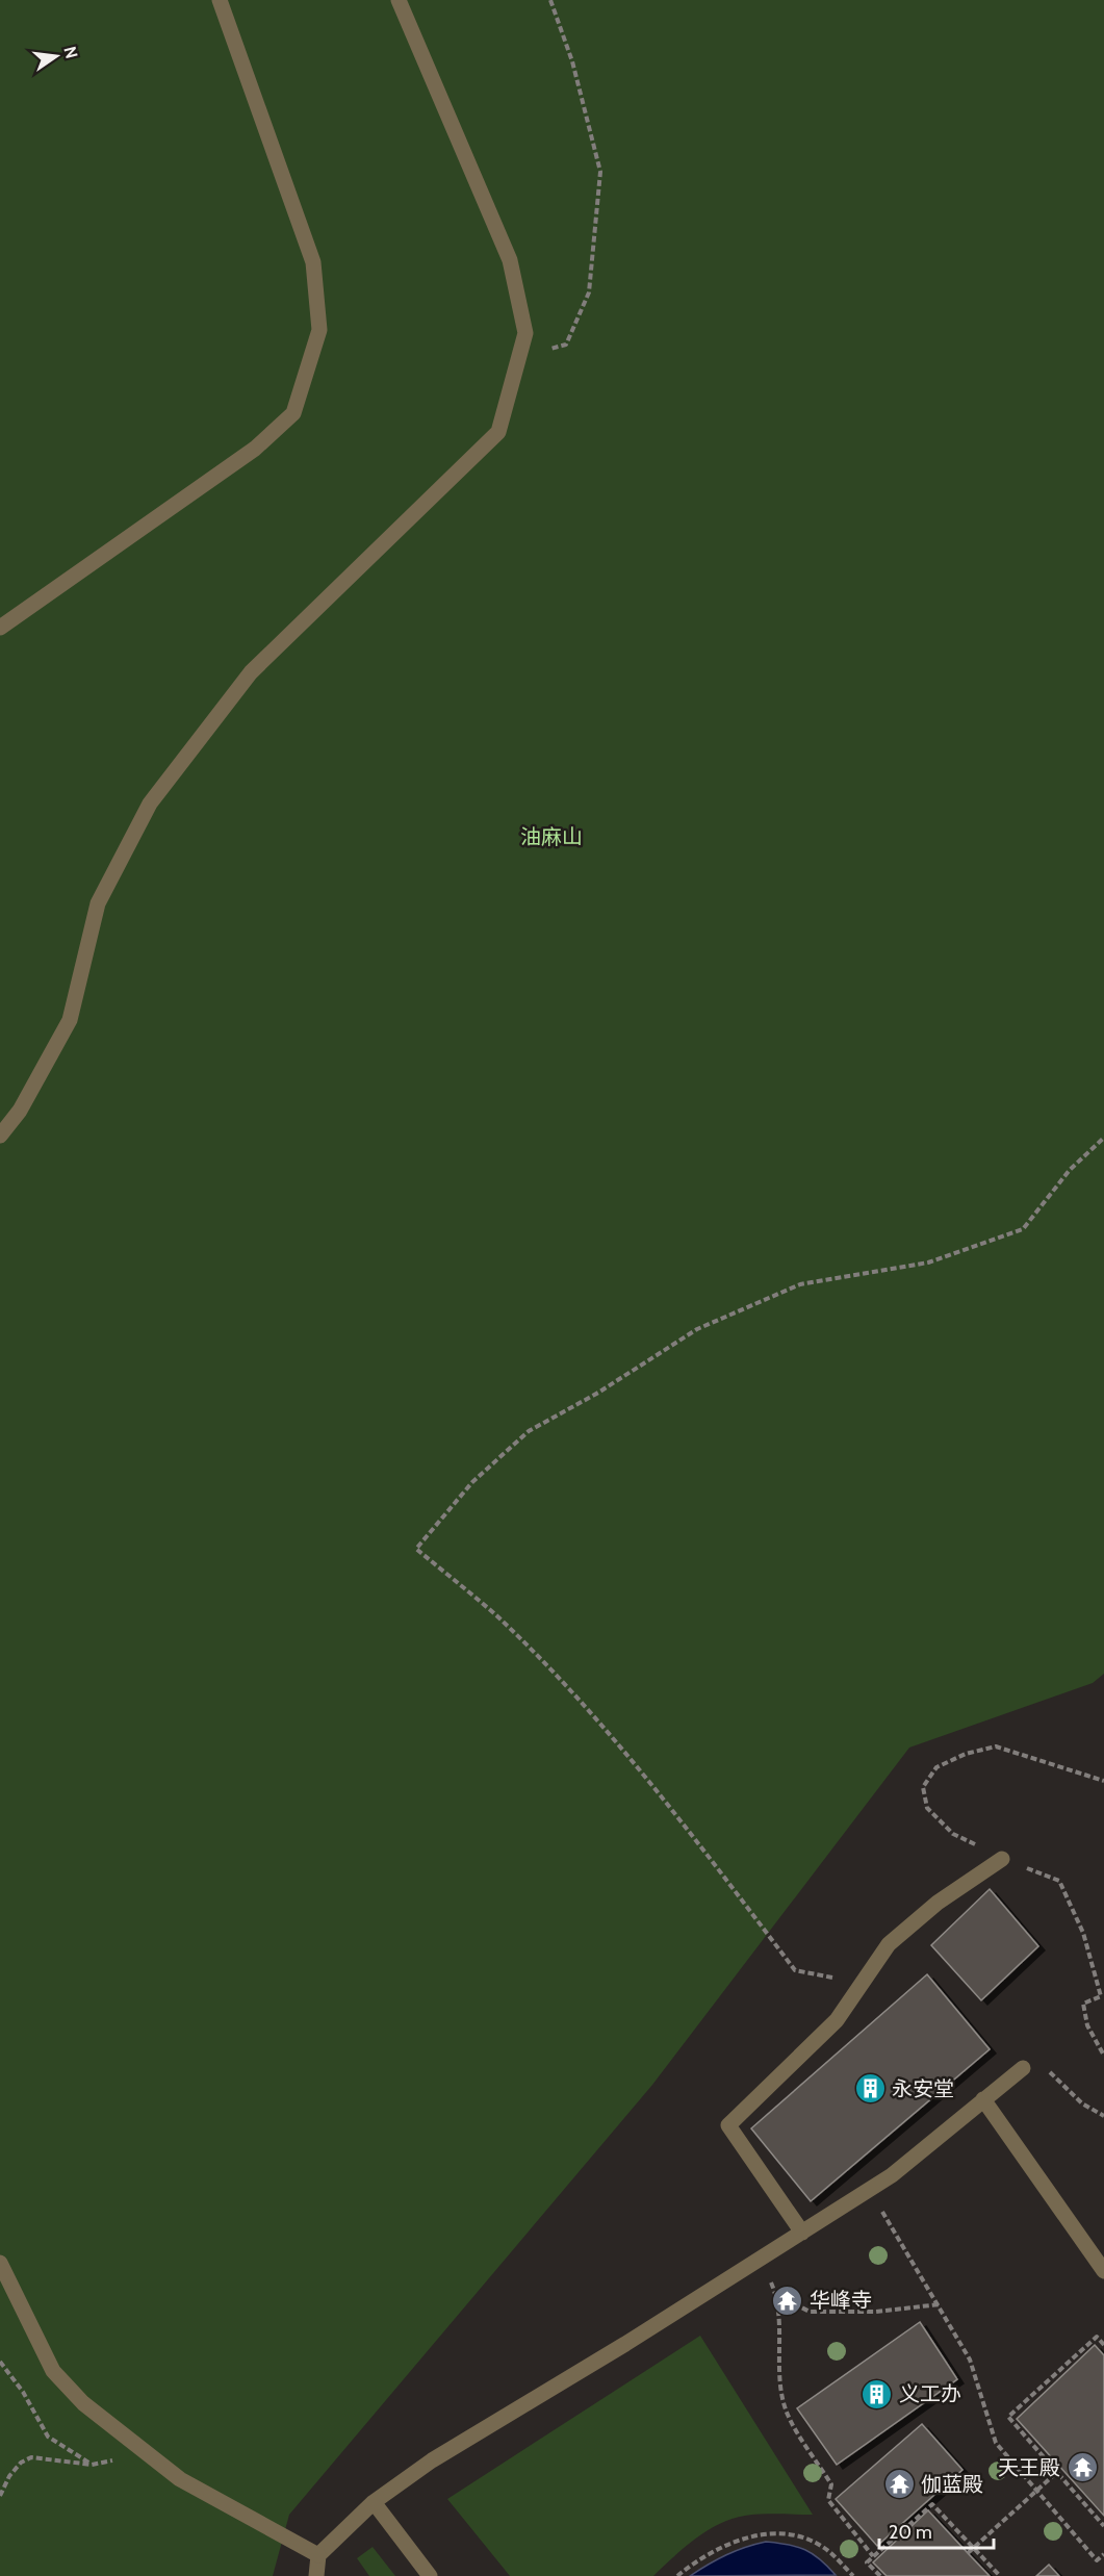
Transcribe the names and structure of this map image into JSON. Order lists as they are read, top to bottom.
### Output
{
  "parks": ["油麻山"],
  "places": {
    "building": ["永安堂", "义工办"],
    "temple": ["华峰寺", "天王殿", "伽蓝殿"]
  },
  "scale_bar": "20 m",
  "north": "right"
}
